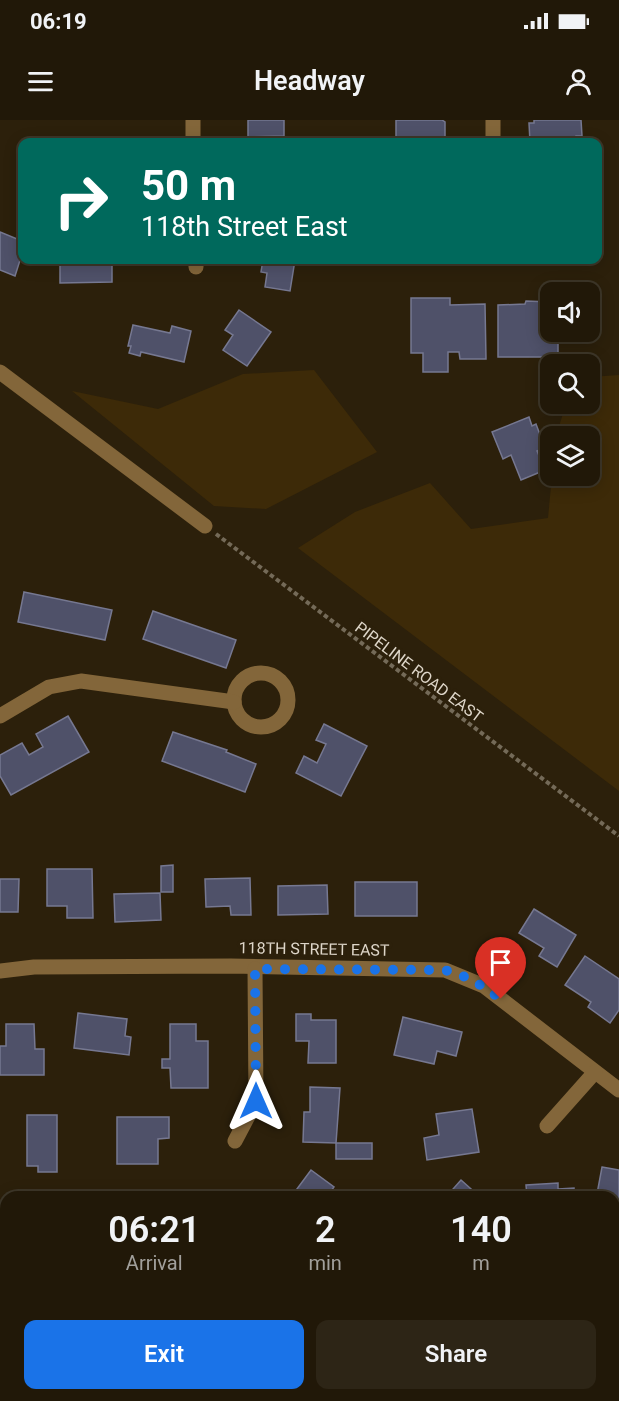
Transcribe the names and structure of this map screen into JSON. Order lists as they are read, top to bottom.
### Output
{
  "streets": {
    "street": ["118TH STREET EAST"],
    "path": ["PIPELINE ROAD EAST"]
  },
  "page": {
    "status": "06:19",
    "header": "Headway",
    "turn": ["50 m", "118th Street East"],
    "eta": [
      "06:21",
      "Arrival",
      "2",
      "min",
      "140",
      "m"
    ],
    "buttons": ["Exit", "Share"]
  }
}
